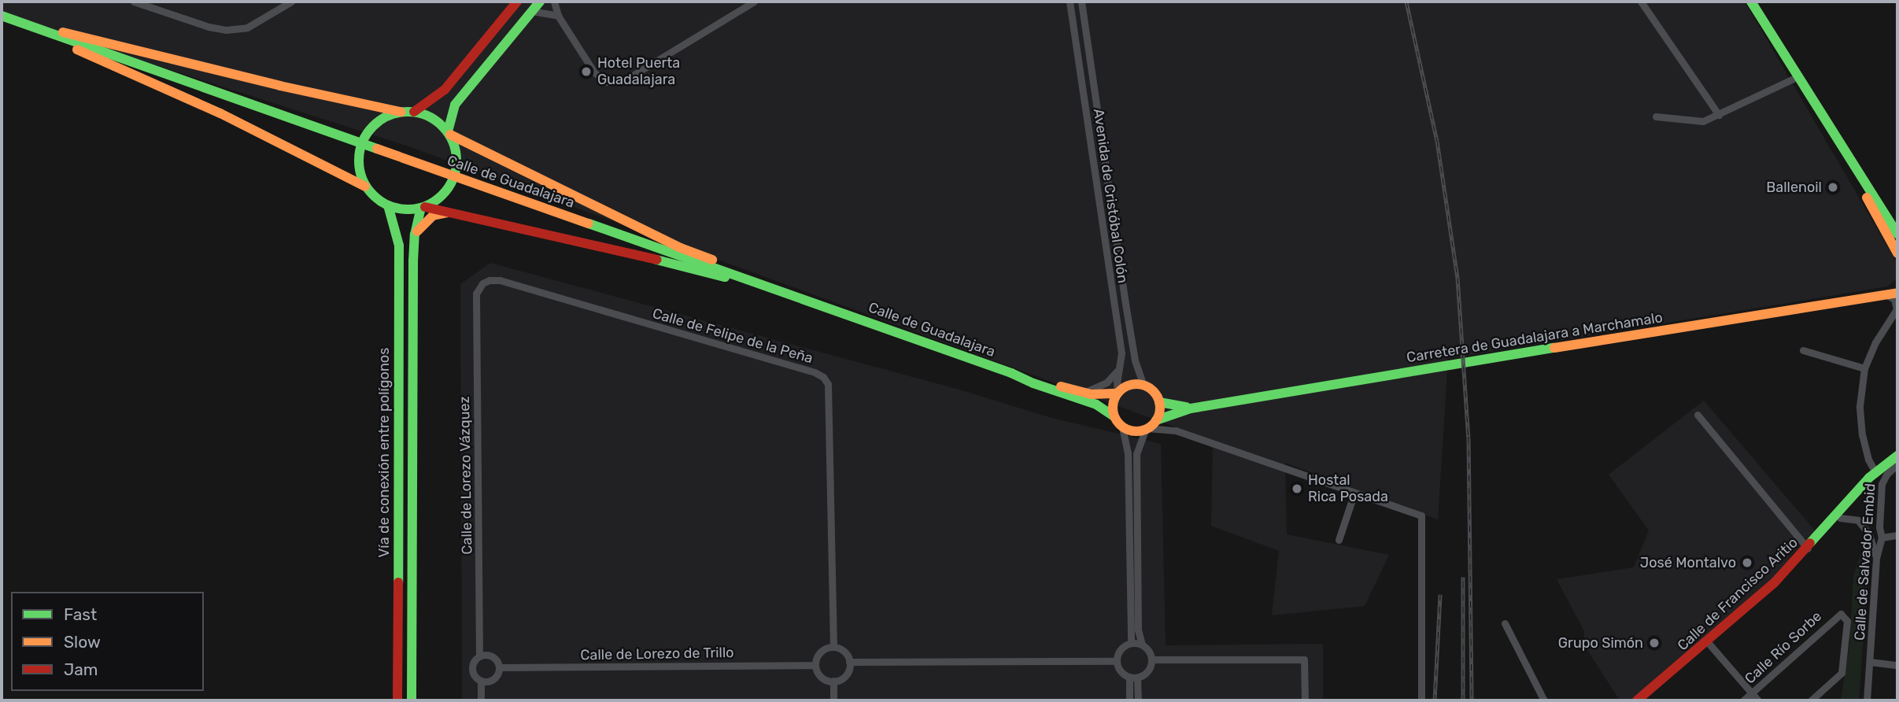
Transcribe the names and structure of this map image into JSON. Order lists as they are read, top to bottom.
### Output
{
  "streets": {
    "main road": [
      "Calle de Guadalajara",
      "Carretera de Guadalajara a Marchamalo",
      "Vía de conexión entre polígonos",
      "Calle de Francisco Aritio"
    ],
    "street": [
      "Avenida de Cristóbal Colón",
      "Calle de Felipe de la Peña",
      "Calle de Lorezo Vázquez",
      "Calle de Salvador Embid",
      "Calle Río Sorbe",
      "Calle de Lorezo de Trillo"
    ]
  },
  "crossings": [
    ["Calle de Guadalajara", "Avenida de Cristóbal Colón"],
    ["Calle de Guadalajara", "Carretera de Guadalajara a Marchamalo"],
    ["Avenida de Cristóbal Colón", "Carretera de Guadalajara a Marchamalo"],
    ["Calle de Felipe de la Peña", "Calle de Lorezo Vázquez"],
    ["Calle de Felipe de la Peña", "Calle de Lorezo de Trillo"],
    ["Calle de Lorezo Vázquez", "Calle de Lorezo de Trillo"]
  ],
  "places": [
    "Hotel Puerta Guadalajara",
    "Ballenoil",
    "Hostal Rica Posada",
    "José Montalvo",
    "Grupo Simón"
  ],
  "legend": ["Fast", "Slow", "Jam"]
}
